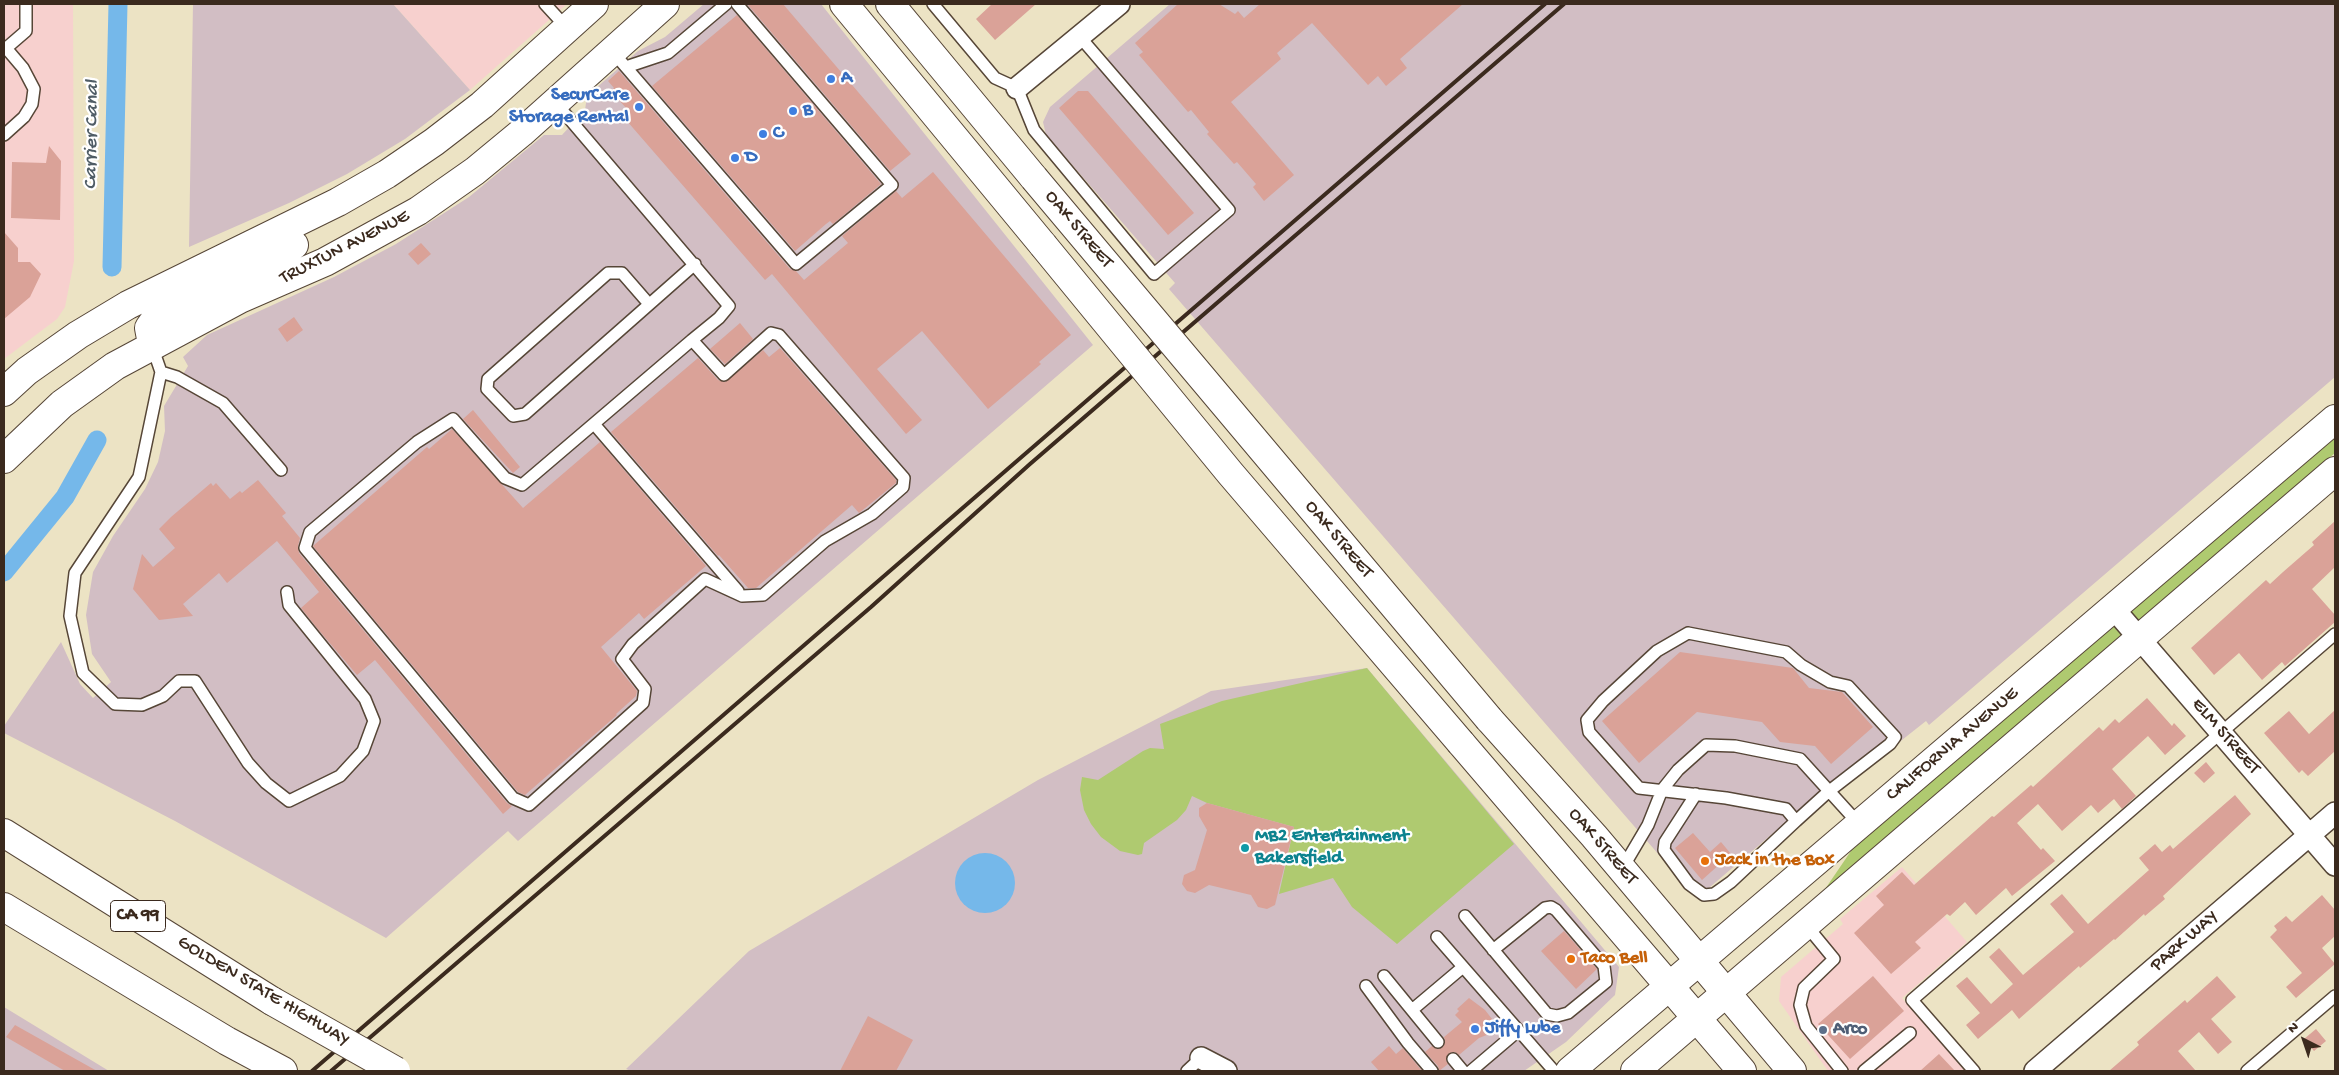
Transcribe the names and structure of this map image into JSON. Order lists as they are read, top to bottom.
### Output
{
  "streets": {
    "main road": [
      "OAK STREET",
      "TRUXTUN AVENUE",
      "CALIFORNIA AVENUE",
      "CA 99",
      "GOLDEN STATE HIGHWAY"
    ],
    "street": ["ELM STREET", "PARK WAY"]
  },
  "crossings": [
    ["OAK STREET", "CALIFORNIA AVENUE"],
    ["ELM STREET", "CALIFORNIA AVENUE"],
    ["ELM STREET", "PARK WAY"]
  ],
  "water": ["Carrier Canal"],
  "places": [
    "A",
    "SecurCare Storage Rental",
    "B",
    "C",
    "D",
    "MB2 Entertainment Bakersfield",
    "Jack in the Box",
    "Taco Bell",
    "Jiffy Lube",
    "Arco"
  ],
  "north": "top left"
}
